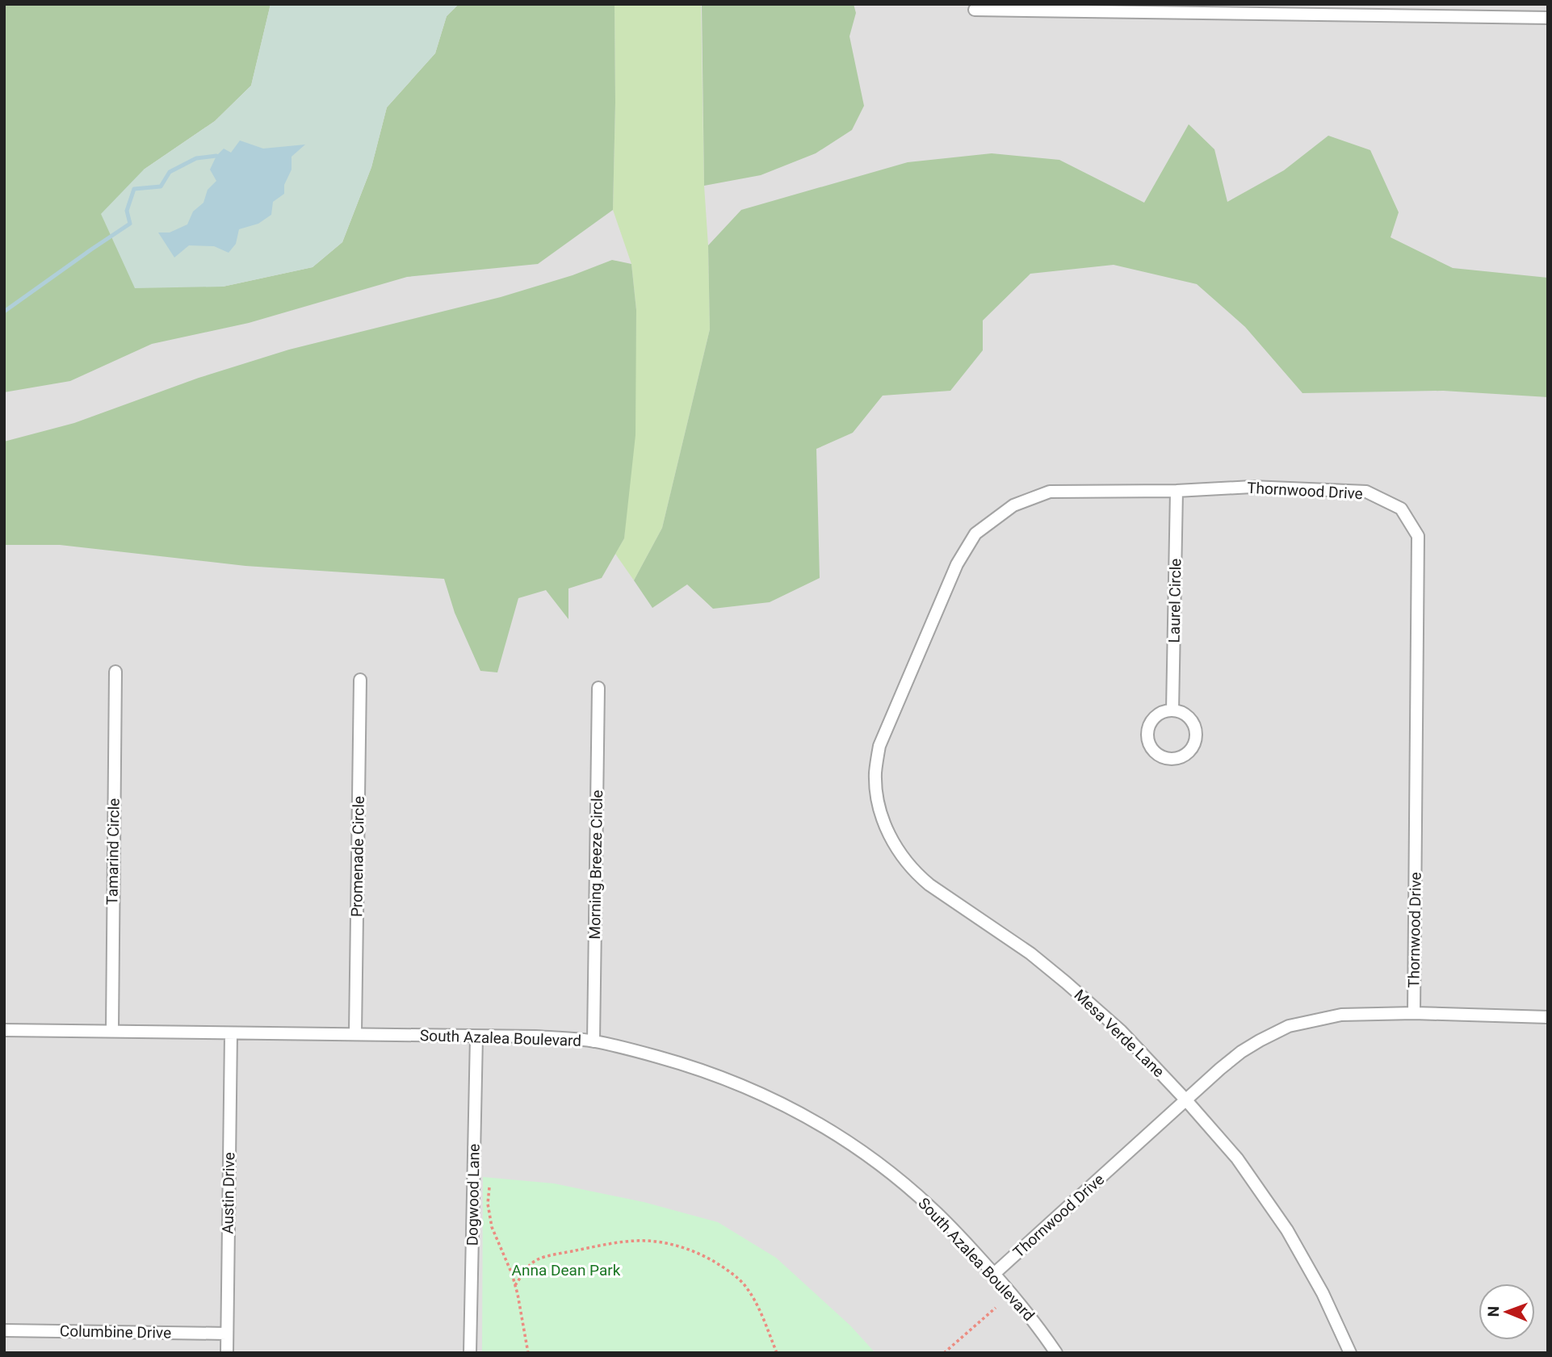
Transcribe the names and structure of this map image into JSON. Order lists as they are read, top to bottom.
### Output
{
  "streets": {
    "street": [
      "Thornwood Drive",
      "Laurel Circle",
      "Tamarind Circle",
      "Promenade Circle",
      "Morning Breeze Circle",
      "Mesa Verde Lane",
      "South Azalea Boulevard",
      "Austin Drive",
      "Dogwood Lane",
      "Columbine Drive"
    ]
  },
  "crossings": [
    ["Thornwood Drive", "Laurel Circle"],
    ["Thornwood Drive", "Mesa Verde Lane"],
    ["Thornwood Drive", "South Azalea Boulevard"],
    ["Tamarind Circle", "South Azalea Boulevard"],
    ["Promenade Circle", "South Azalea Boulevard"],
    ["Morning Breeze Circle", "South Azalea Boulevard"],
    ["South Azalea Boulevard", "Austin Drive"],
    ["South Azalea Boulevard", "Dogwood Lane"],
    ["Austin Drive", "Columbine Drive"]
  ],
  "parks": ["Anna Dean Park"],
  "north": "left"
}
